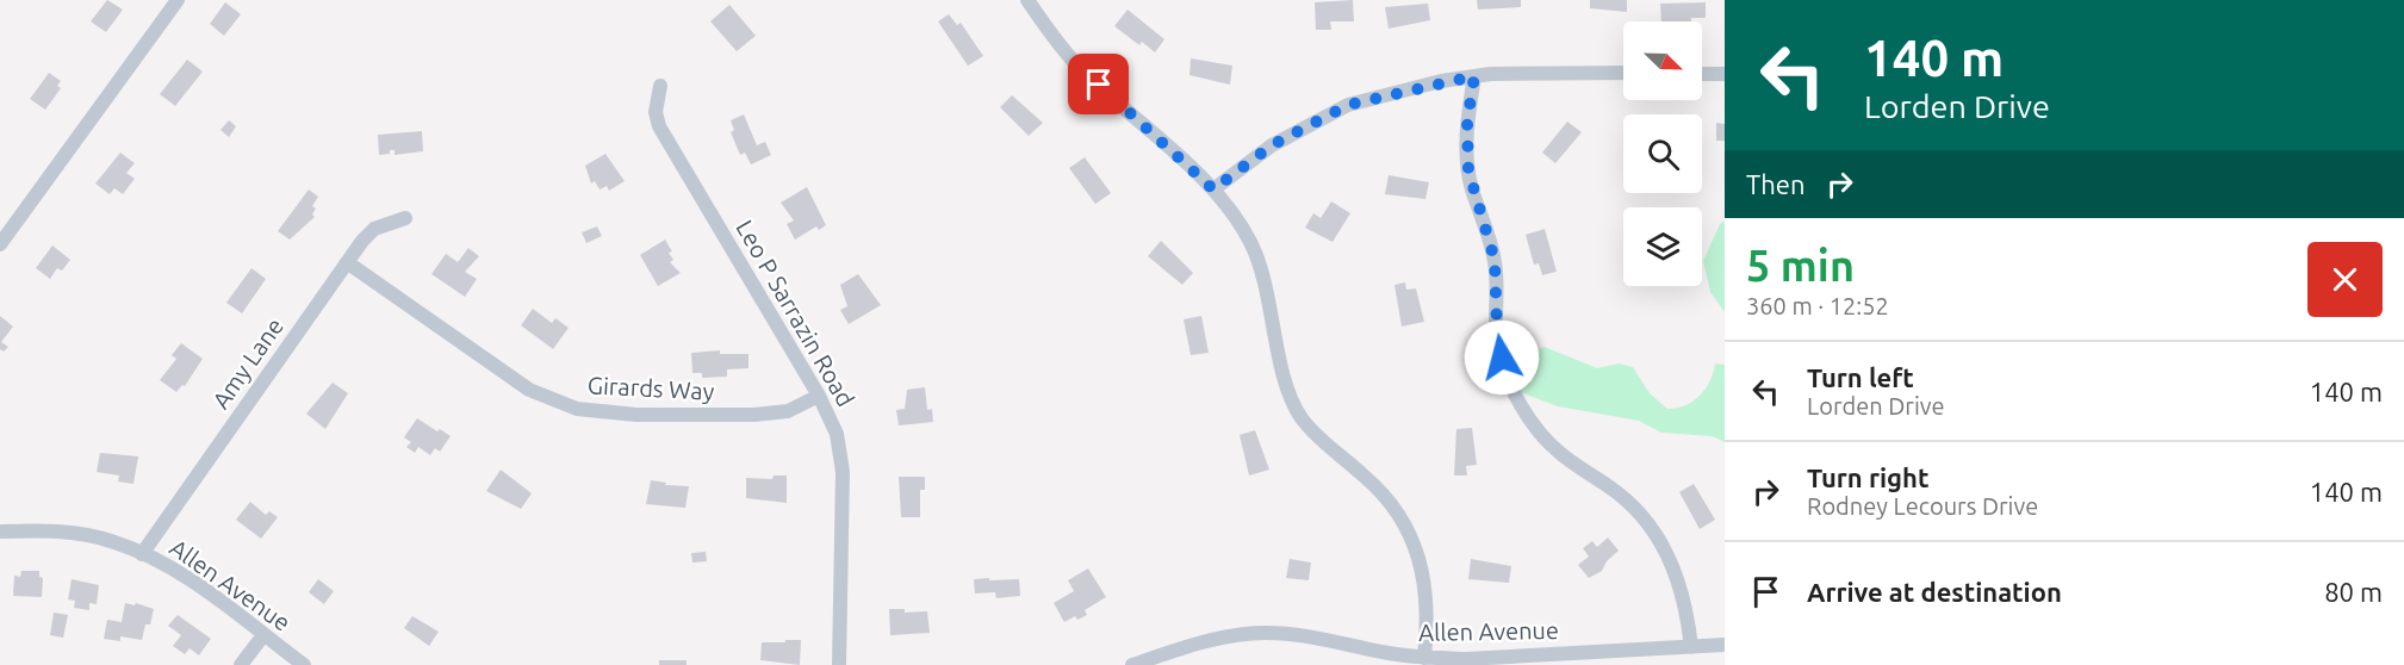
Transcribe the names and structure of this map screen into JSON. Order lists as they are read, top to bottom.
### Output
{
  "streets": {
    "street": [
      "Leo P Sarrazin Road",
      "Amy Lane",
      "Girards Way",
      "Allen Avenue"
    ]
  },
  "crossings": [
    ["Leo P Sarrazin Road", "Girards Way"],
    ["Amy Lane", "Girards Way"],
    ["Amy Lane", "Allen Avenue"]
  ],
  "north": "bottom right",
  "page": {
    "turn": ["140 m", "Lorden Drive"],
    "then": "Then",
    "heading": ["5 min", "360 m · 12:52"],
    "list": [
      {
        "name": "Turn left",
        "note": "Lorden Drive",
        "value": "140 m"
      },
      {
        "name": "Turn right",
        "note": "Rodney Lecours Drive",
        "value": "140 m"
      },
      {
        "name": "Arrive at destination",
        "value": "80 m"
      }
    ]
  }
}
